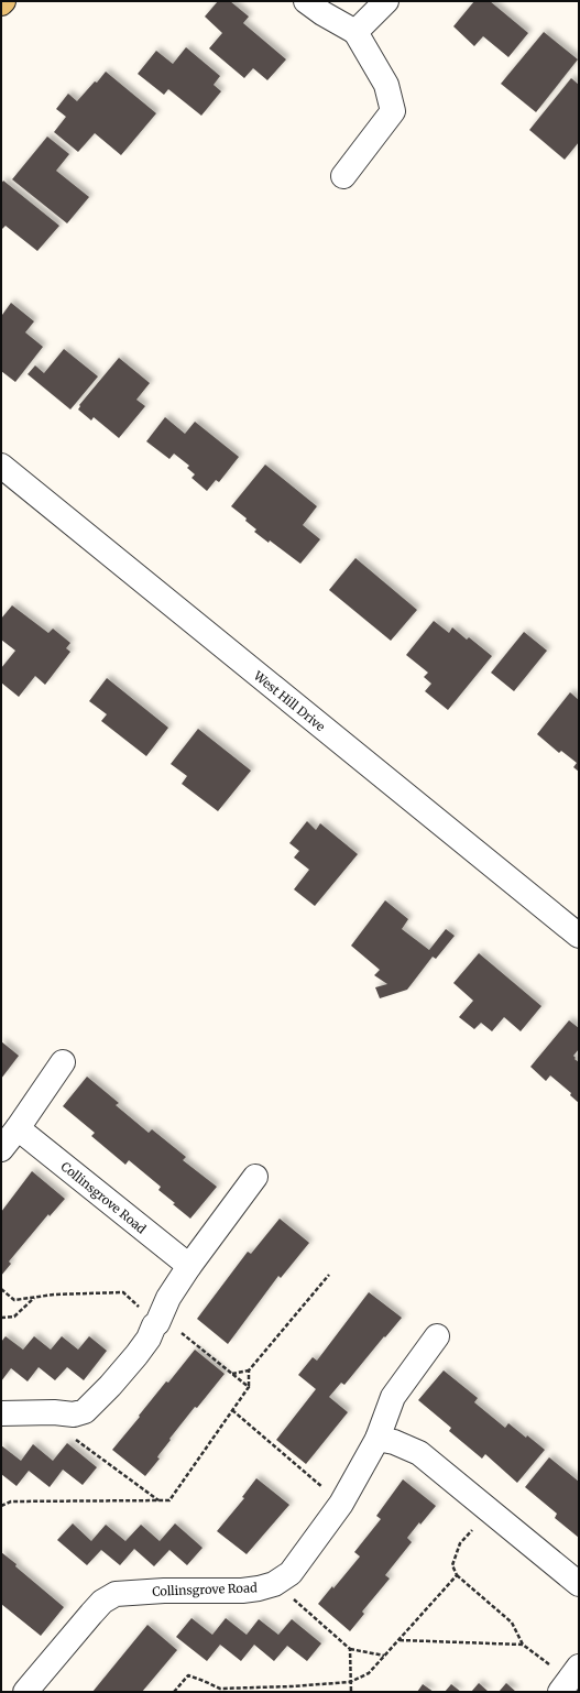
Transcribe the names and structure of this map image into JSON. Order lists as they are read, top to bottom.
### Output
{
  "streets": {
    "street": ["West Hill Drive", "Collinsgrove Road"]
  }
}
